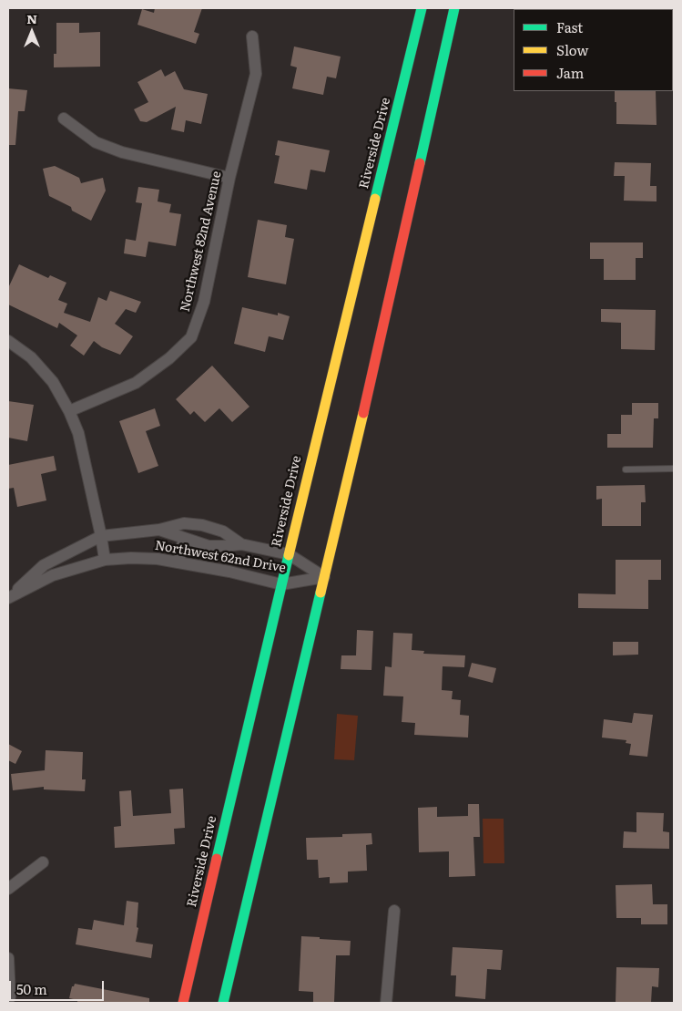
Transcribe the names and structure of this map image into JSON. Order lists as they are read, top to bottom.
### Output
{
  "streets": {
    "street": ["Riverside Drive", "Northwest 82nd Avenue", "Northwest 62nd Drive"]
  },
  "crossings": [
    ["Riverside Drive", "Northwest 62nd Drive"]
  ],
  "legend": ["Fast", "Slow", "Jam"],
  "scale_bar": "50 m",
  "north": "top"
}
